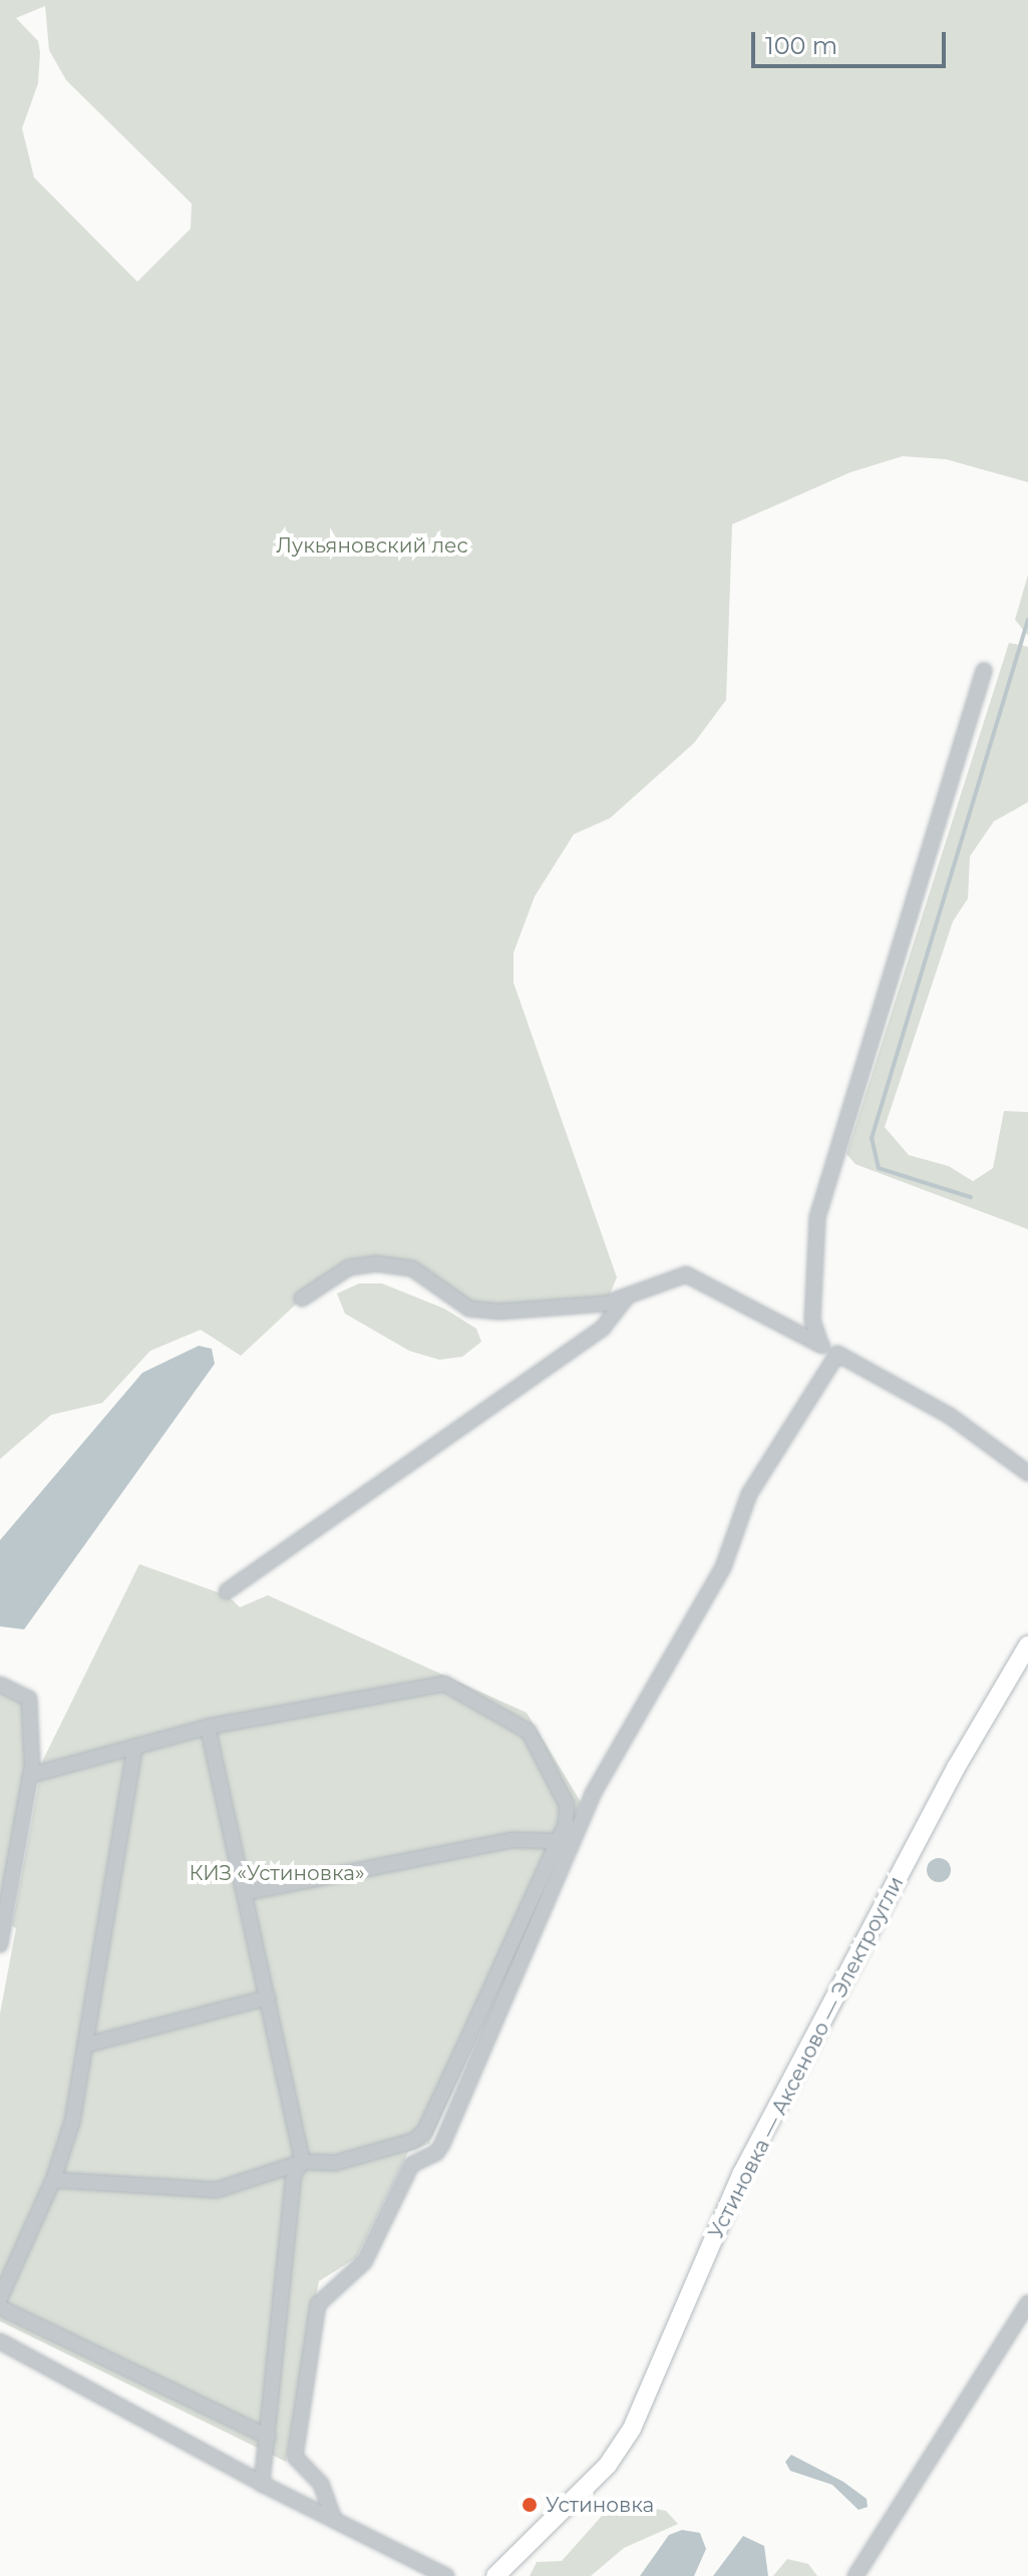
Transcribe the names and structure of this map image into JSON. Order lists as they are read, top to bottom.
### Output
{
  "streets": {
    "main road": ["Устиновка — Аксеново — Электроугли"]
  },
  "parks": ["Лукьяновский лес", "КИЗ «Устиновка»"],
  "places": ["Устиновка"],
  "scale_bar": "100 m"
}
